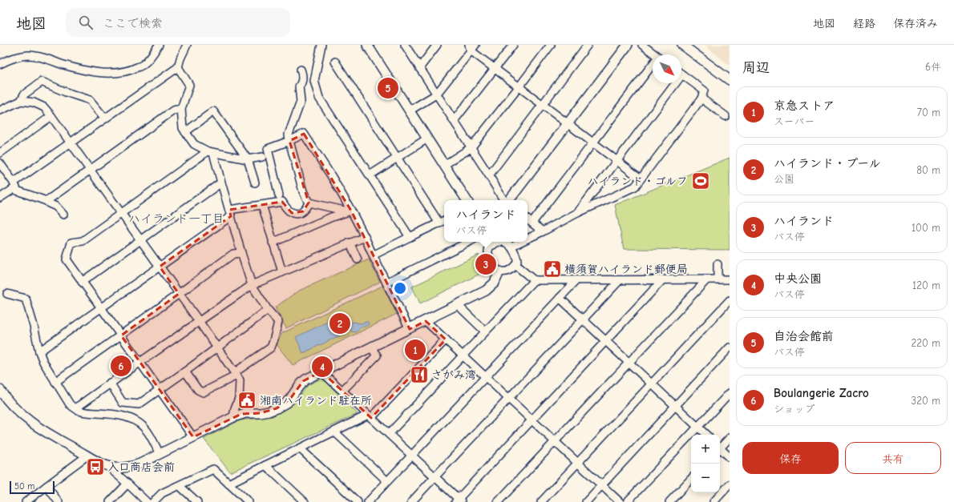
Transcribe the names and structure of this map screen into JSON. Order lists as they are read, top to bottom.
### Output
{
  "districts": ["ハイランド一丁目"],
  "places": {
    "sports": ["ハイランド・ゴルフ"],
    "public building": ["横須賀ハイランド郵便局", "湘南ハイランド駐在所"],
    "restaurant": ["さがみ湾"],
    "bus stop": ["入口商店会前"]
  },
  "scale_bar": "50 m",
  "north": "bottom right",
  "page": {
    "header": "地図",
    "search": "ここで検索",
    "nav": ["地図", "経路", "保存済み"],
    "heading": ["周辺", "6件"],
    "pins": [
      "5",
      "3",
      "2",
      "1",
      "6",
      "4"
    ],
    "list": [
      {
        "mark": "1",
        "name": "京急ストア",
        "note": "スーパー",
        "value": "70 m"
      },
      {
        "mark": "2",
        "name": "ハイランド・プール",
        "note": "公園",
        "value": "80 m"
      },
      {
        "mark": "3",
        "name": "ハイランド",
        "note": "バス停",
        "value": "100 m"
      },
      {
        "mark": "4",
        "name": "中央公園",
        "note": "バス停",
        "value": "120 m"
      },
      {
        "mark": "5",
        "name": "自治会館前",
        "note": "バス停",
        "value": "220 m"
      },
      {
        "mark": "6",
        "name": "Boulangerie Zacro",
        "note": "ショップ",
        "value": "320 m"
      }
    ],
    "popup": ["ハイランド", "バス停"],
    "buttons": ["保存", "共有"],
    "map_buttons": ["+", "−"],
    "scale": "50 m"
  }
}
